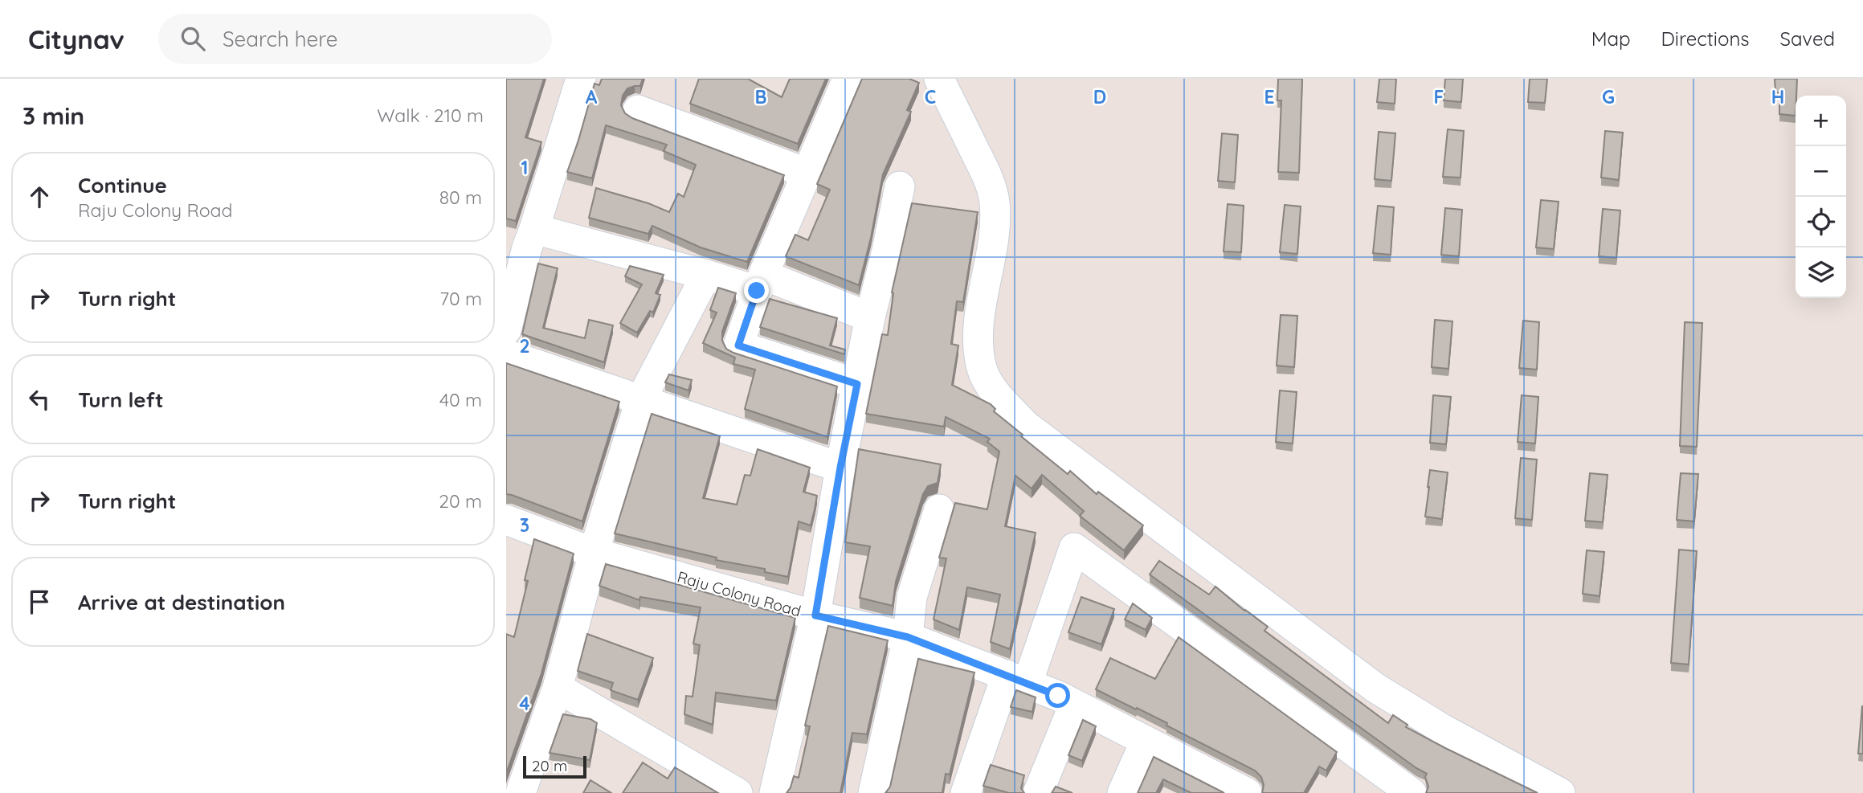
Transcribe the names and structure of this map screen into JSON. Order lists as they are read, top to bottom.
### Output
{
  "streets": {
    "street": ["Raju Colony Road"]
  },
  "scale_bar": "20 m",
  "page": {
    "header": "Citynav",
    "search": "Search here",
    "nav": ["Map", "Directions", "Saved"],
    "heading": ["3 min", "Walk · 210 m"],
    "map_buttons": ["+", "−"],
    "list": [
      ["Continue", "Raju Colony Road", "80 m"],
      ["Turn right", "70 m"],
      ["Turn left", "40 m"],
      ["Turn right", "20 m"],
      "Arrive at destination"
    ],
    "scale": "20 m"
  },
  "grid": {
    "columns": [
      "A",
      "B",
      "C",
      "D",
      "E",
      "F",
      "G",
      "H"
    ],
    "rows": [
      "1",
      "2",
      "3",
      "4"
    ]
  }
}
